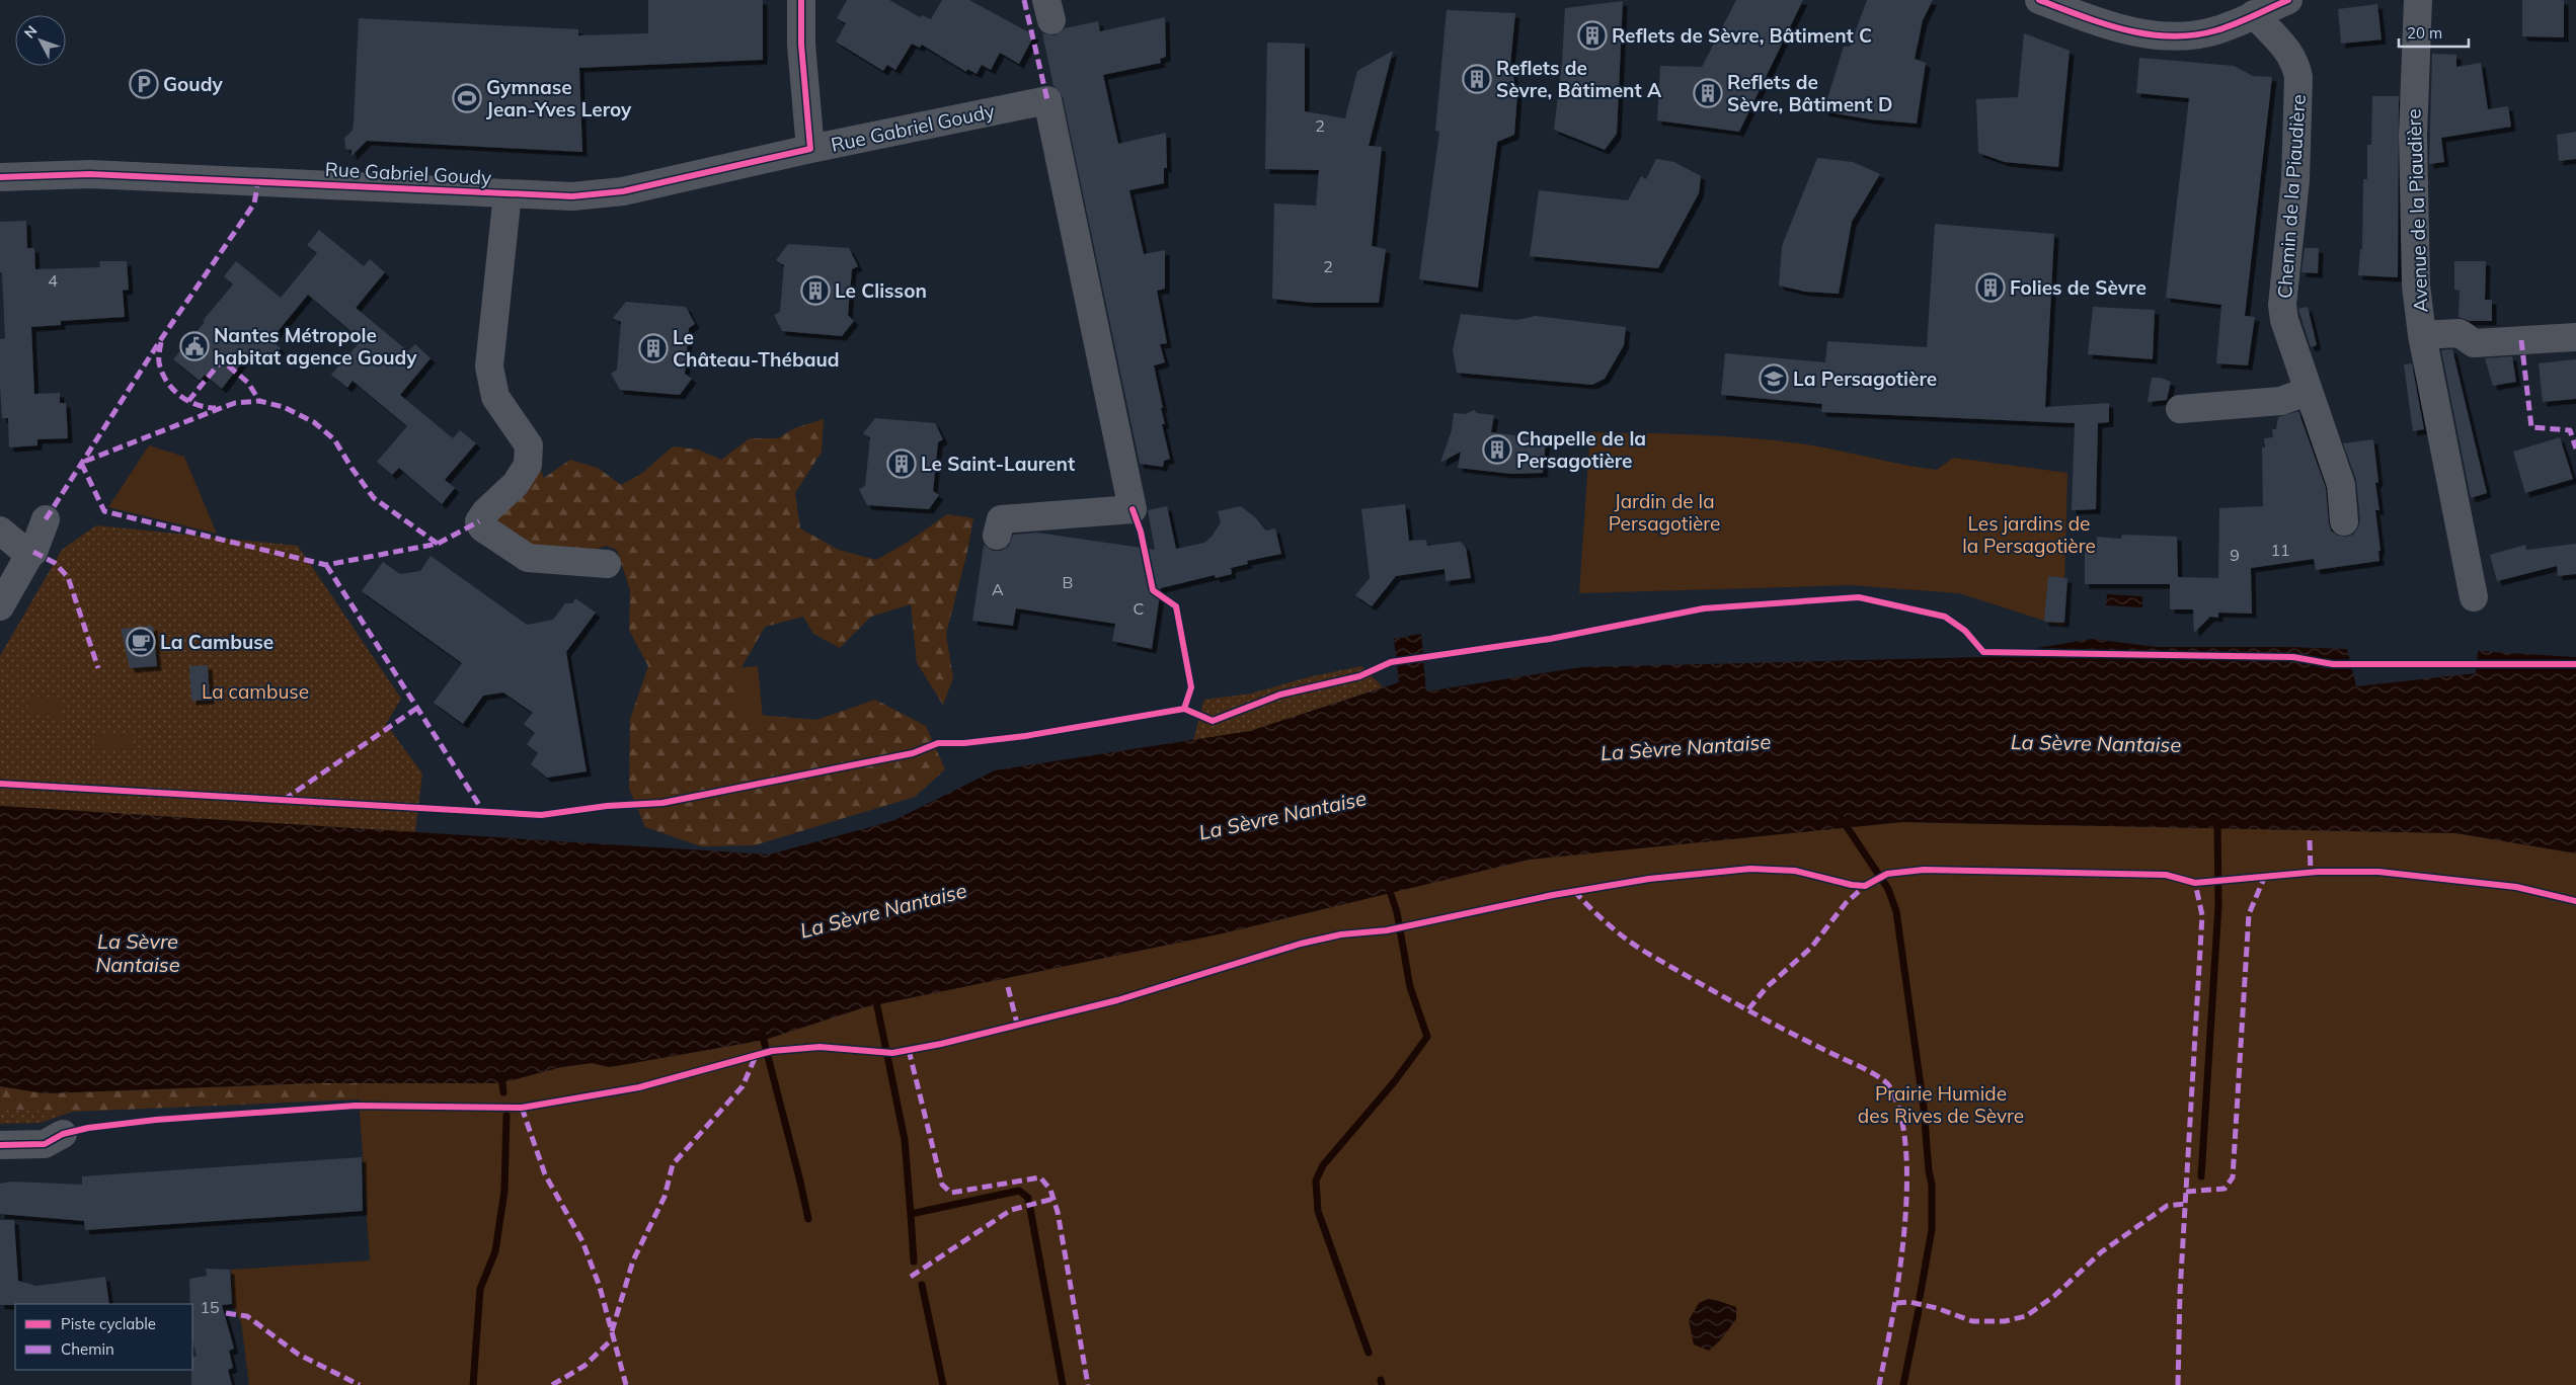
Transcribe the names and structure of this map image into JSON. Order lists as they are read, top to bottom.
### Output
{
  "streets": {
    "street": ["Rue Gabriel Goudy", "Chemin de la Piaudière", "Avenue de la Piaudière"]
  },
  "water": ["La Sèvre Nantaise"],
  "parks": [
    "Jardin de la Persagotière",
    "Les jardins de la Persagotière",
    "La cambuse",
    "Prairie Humide des Rives de Sèvre"
  ],
  "places": {
    "building": [
      "Reflets de Sèvre, Bâtiment C",
      "Reflets de Sèvre, Bâtiment A",
      "Reflets de Sèvre, Bâtiment D",
      "Folies de Sèvre",
      "Le Clisson",
      "Le Château-Thébaud",
      "Chapelle de la Persagotière",
      "Le Saint-Laurent"
    ],
    "parking": ["Goudy"],
    "sports": ["Gymnase Jean-Yves Leroy"],
    "public building": ["Nantes Métropole habitat agence Goudy"],
    "school or university": ["La Persagotière"],
    "cafe": ["La Cambuse"]
  },
  "house_numbers": [
    "2",
    "2",
    "4",
    "11",
    "9",
    "B",
    "A",
    "C",
    "15"
  ],
  "legend": ["Piste cyclable", "Chemin"],
  "scale_bar": "20 m",
  "north": "top left"
}
